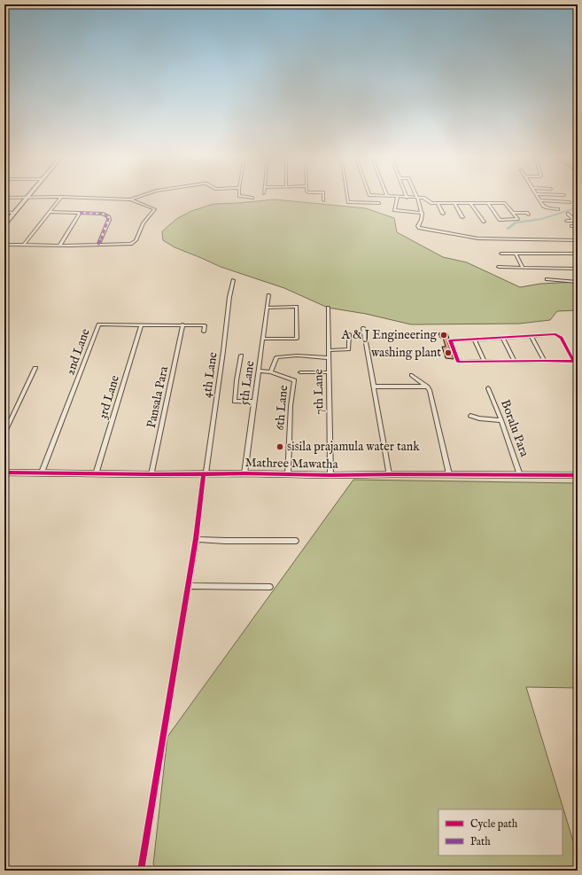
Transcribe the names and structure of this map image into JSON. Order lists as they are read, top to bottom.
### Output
{
  "streets": {
    "street": [
      "2nd Lane",
      "4th Lane",
      "5th Lane",
      "7th Lane",
      "3rd Lane",
      "Pansala Para",
      "6th Lane",
      "Boralu Para",
      "Mathree Mawatha"
    ]
  },
  "crossings": [
    ["2nd Lane", "3rd Lane"],
    ["2nd Lane", "Pansala Para"],
    ["2nd Lane", "Mathree Mawatha"],
    ["4th Lane", "Mathree Mawatha"],
    ["5th Lane", "6th Lane"],
    ["5th Lane", "Mathree Mawatha"],
    ["7th Lane", "Mathree Mawatha"],
    ["3rd Lane", "Mathree Mawatha"],
    ["Pansala Para", "Mathree Mawatha"],
    ["6th Lane", "Mathree Mawatha"],
    ["Boralu Para", "Mathree Mawatha"]
  ],
  "places": ["A & J Engineering", "washing plant", "sisila prajamula water tank"],
  "legend": ["Cycle path", "Path"]
}
